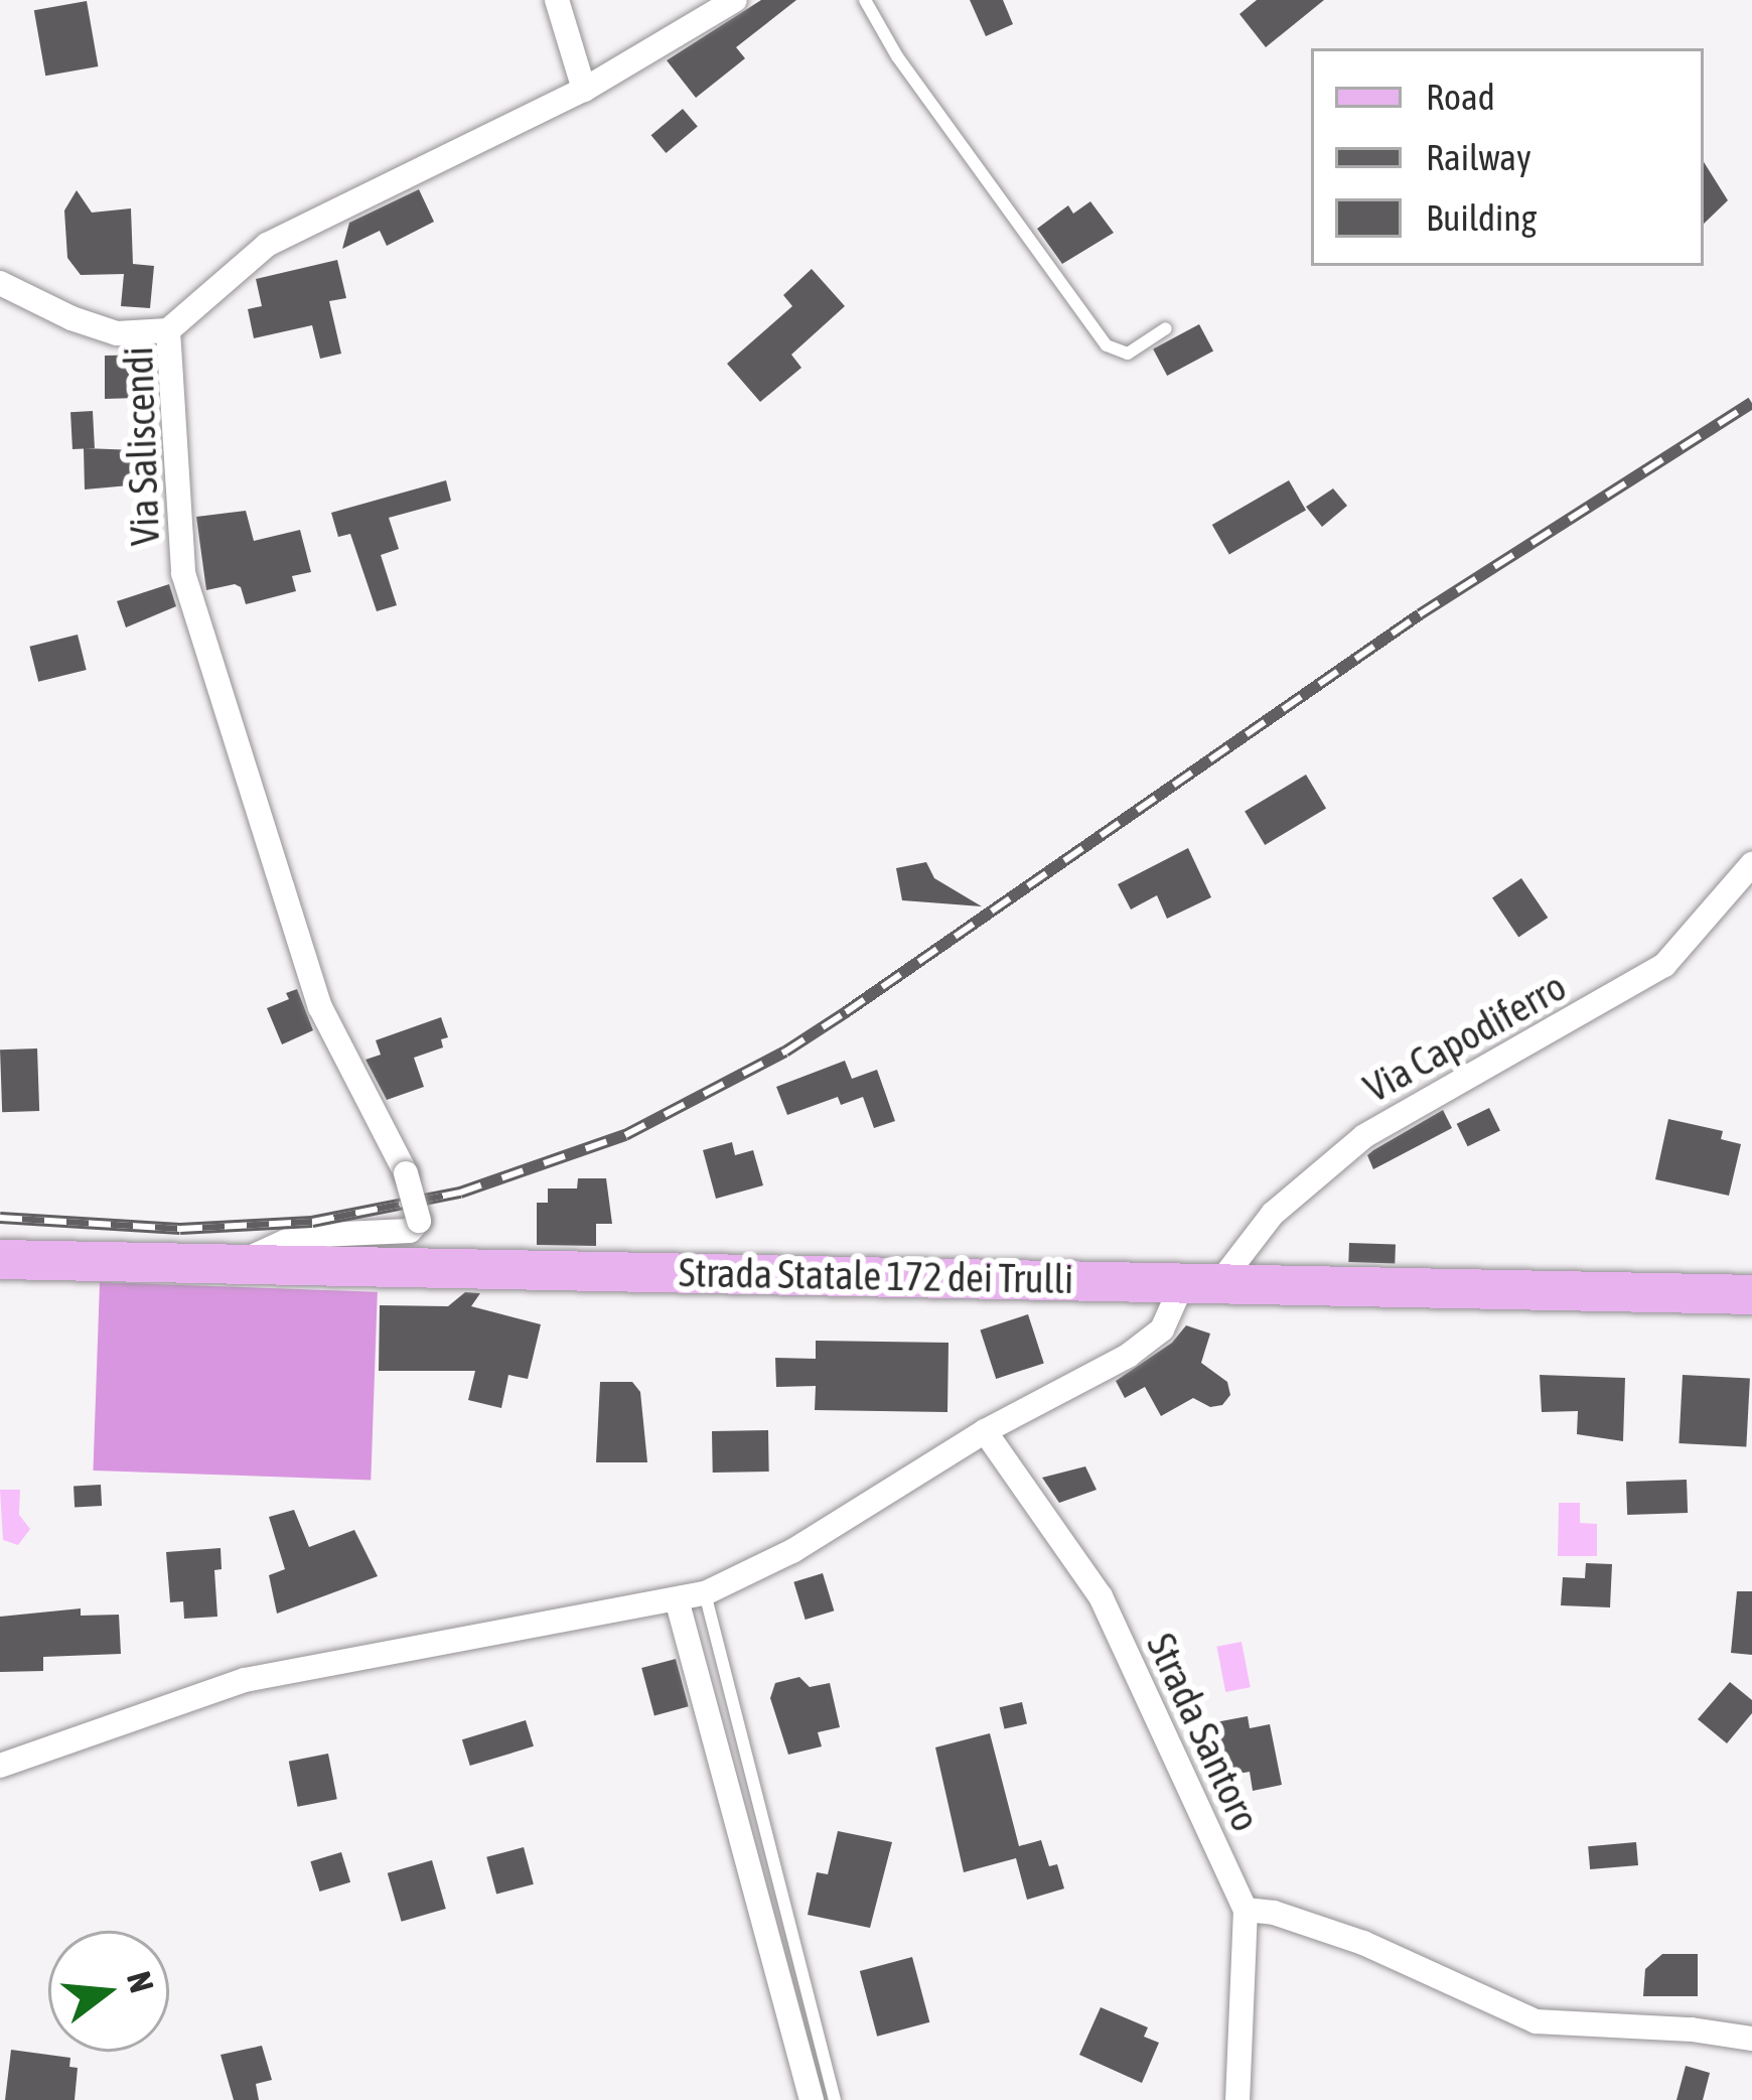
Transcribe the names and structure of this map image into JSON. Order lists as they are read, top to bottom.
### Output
{
  "streets": {
    "main road": ["Strada Statale 172 dei Trulli"],
    "street": ["Via Saliscendi", "Via Capodiferro", "Strada Santoro"]
  },
  "crossings": [
    ["Via Saliscendi", "Strada Statale 172 dei Trulli"],
    ["Via Capodiferro", "Strada Statale 172 dei Trulli"],
    ["Via Capodiferro", "Strada Santoro"]
  ],
  "legend": ["Road", "Railway", "Building"],
  "north": "right"
}
